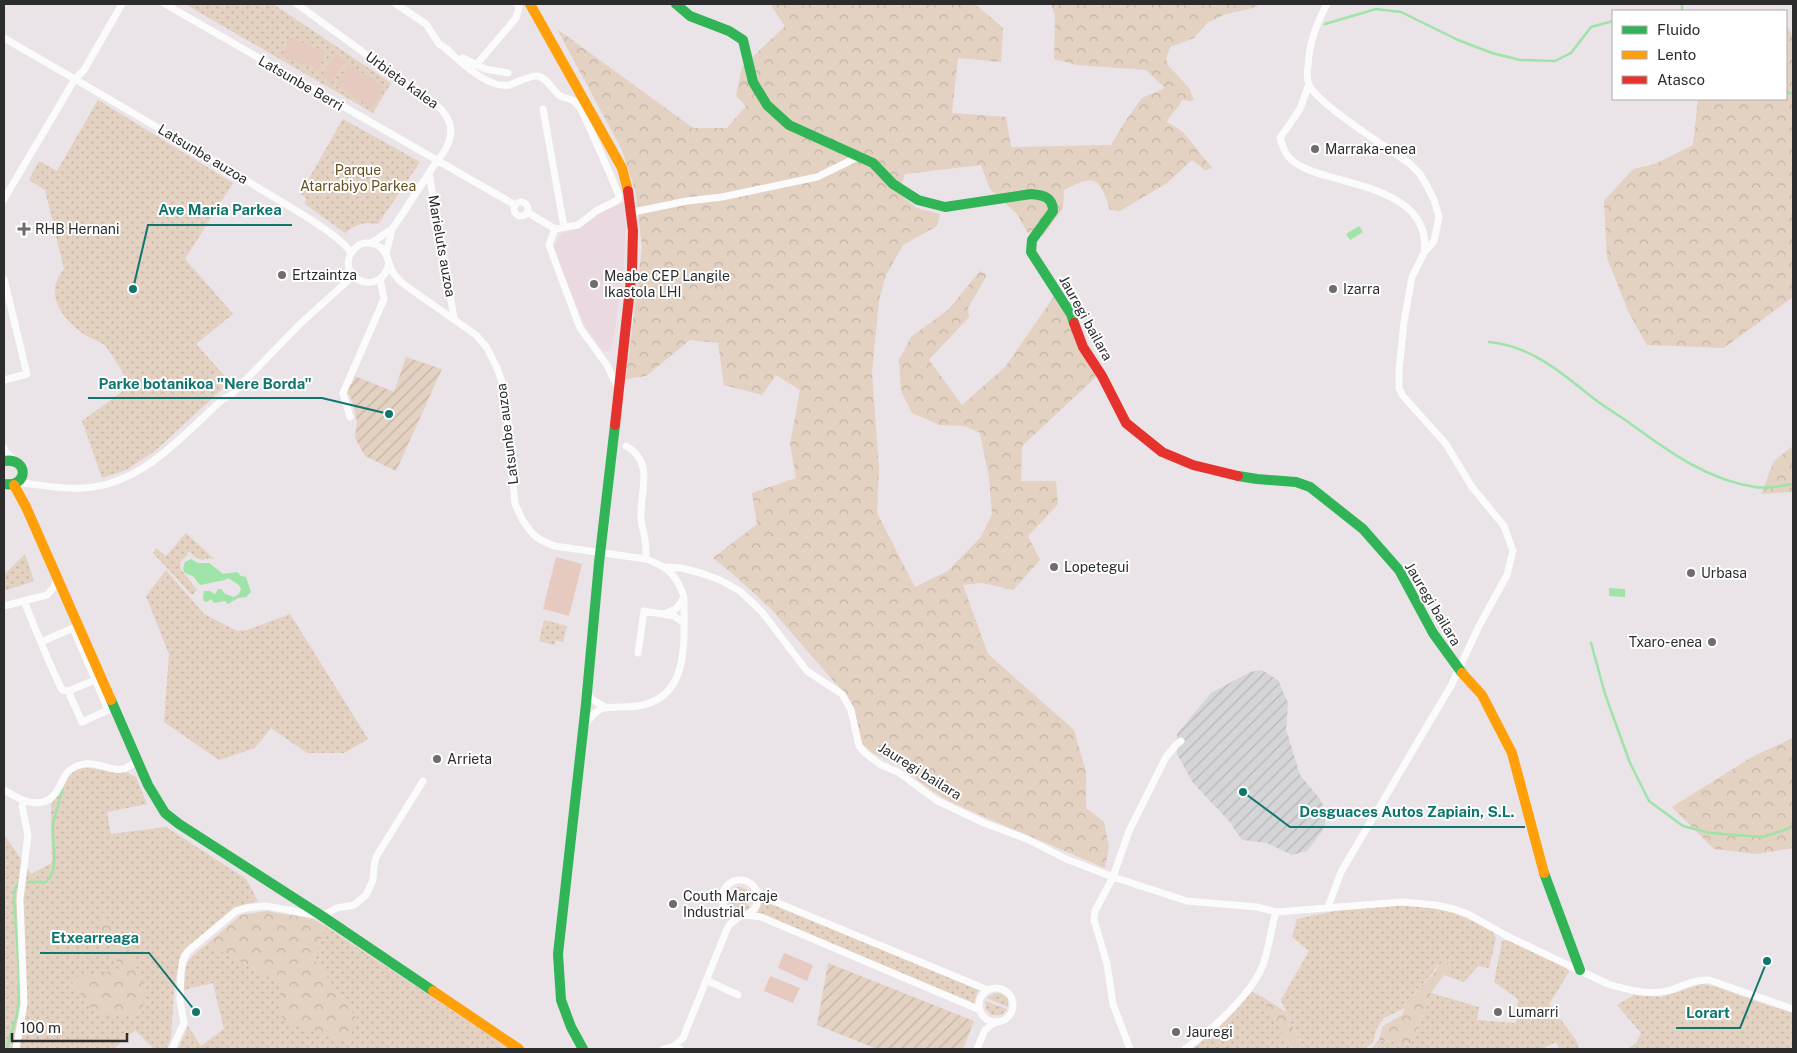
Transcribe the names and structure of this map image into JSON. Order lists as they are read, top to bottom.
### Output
{
  "streets": {
    "main road": ["Jauregi bailara"],
    "street": [
      "Urbieta kalea",
      "Latsunbe Berri",
      "Latsunbe auzoa",
      "Marieluts auzoa"
    ]
  },
  "crossings": [
    ["Urbieta kalea", "Latsunbe Berri"],
    ["Urbieta kalea", "Latsunbe auzoa"],
    ["Urbieta kalea", "Marieluts auzoa"],
    ["Latsunbe auzoa", "Marieluts auzoa"],
    ["Latsunbe auzoa", "Jauregi bailara"]
  ],
  "parks": ["Parque Atarrabiyo Parkea"],
  "places": {
    "other": [
      "Marraka-enea",
      "Ertzaintza",
      "Meabe CEP Langile Ikastola LHI",
      "Ave Maria Parkea",
      "Izarra",
      "Parke botanikoa \"Nere Borda\"",
      "Lopetegui",
      "Urbasa",
      "Txaro-enea",
      "Arrieta",
      "Desguaces Autos Zapiain, S.L.",
      "Couth Marcaje Industrial",
      "Lorart",
      "Etxearreaga",
      "Lumarri",
      "Jauregi"
    ],
    "health": ["RHB Hernani"]
  },
  "legend": ["Fluido", "Lento", "Atasco"],
  "scale_bar": "100 m"
}
